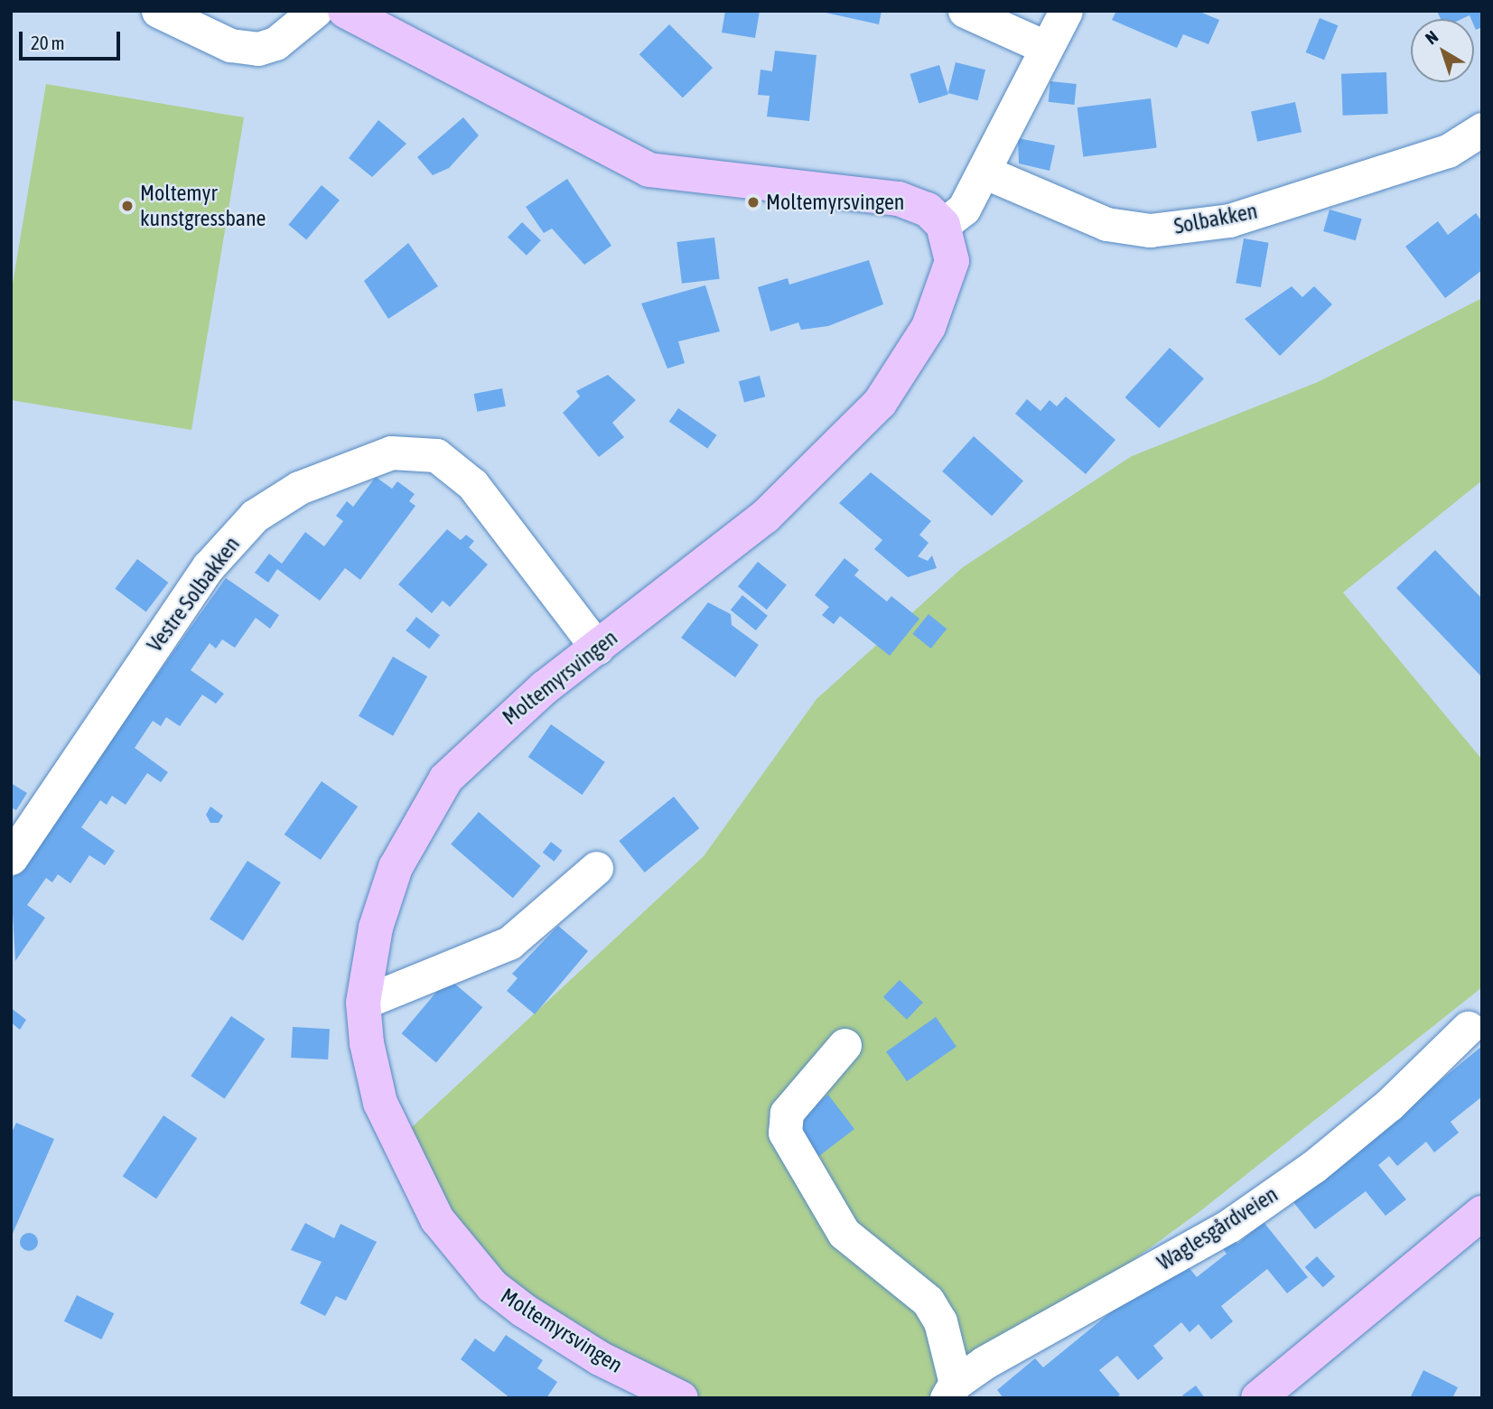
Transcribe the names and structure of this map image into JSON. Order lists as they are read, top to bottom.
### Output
{
  "streets": {
    "main road": ["Moltemyrsvingen"],
    "street": ["Solbakken", "Vestre Solbakken", "Waglesgårdveien"]
  },
  "crossings": [
    ["Vestre Solbakken", "Moltemyrsvingen"]
  ],
  "places": ["Moltemyrsvingen", "Moltemyr kunstgressbane"],
  "scale_bar": "20 m",
  "north": "top left"
}
